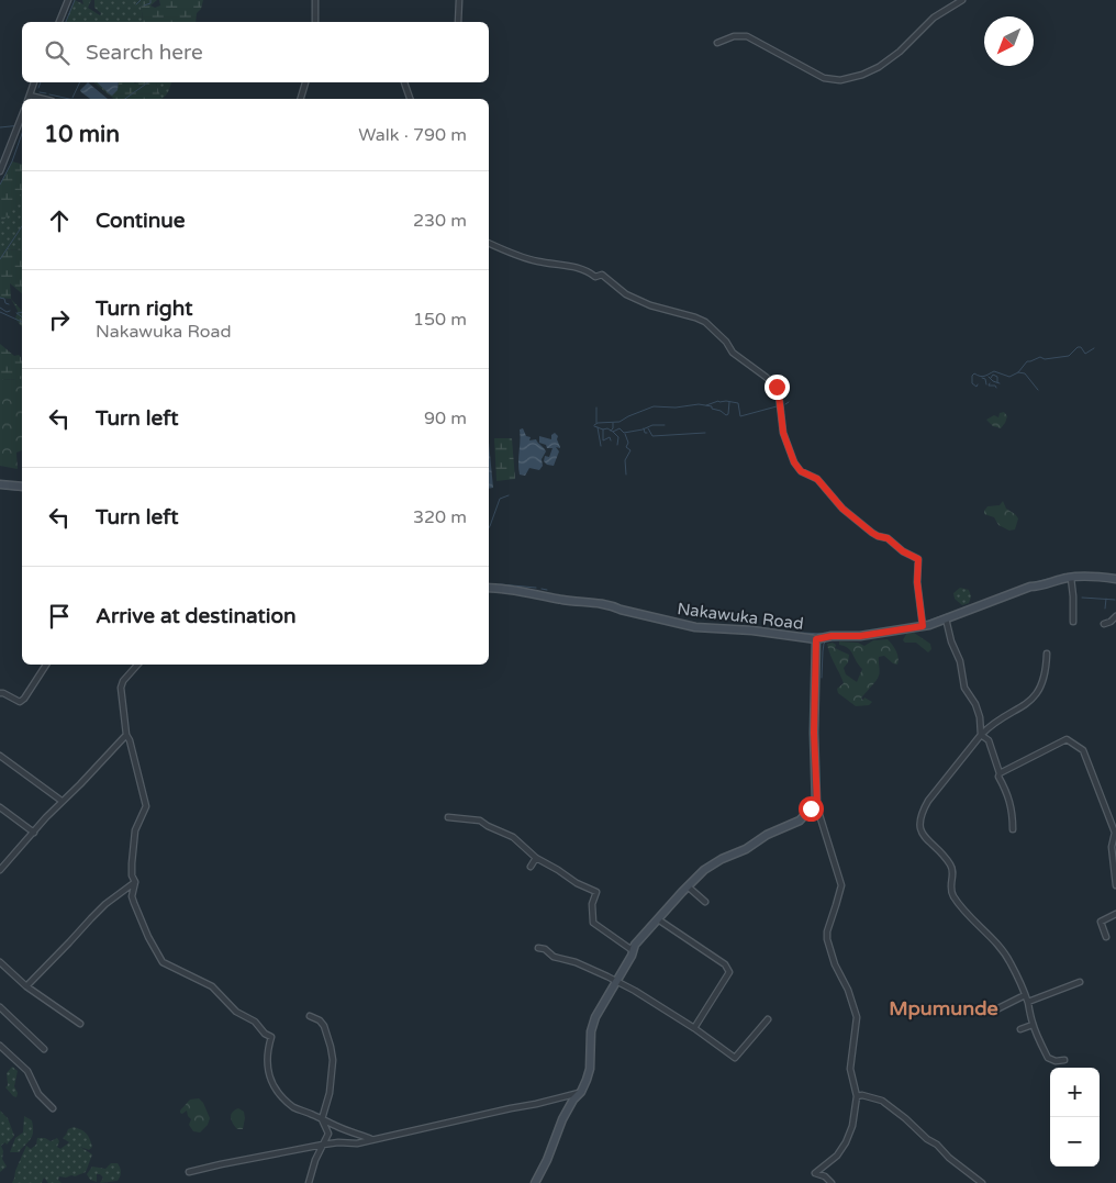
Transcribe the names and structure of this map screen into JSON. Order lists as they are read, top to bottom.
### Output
{
  "streets": {
    "main road": ["Nakawuka Road"]
  },
  "districts": ["Mpumunde"],
  "north": "bottom left",
  "page": {
    "search": "Search here",
    "heading": ["10 min", "Walk · 790 m"],
    "list": [
      ["Continue", "230 m"],
      ["Turn right", "Nakawuka Road", "150 m"],
      ["Turn left", "90 m"],
      ["Turn left", "320 m"],
      "Arrive at destination"
    ],
    "map_buttons": ["+", "−"]
  }
}
